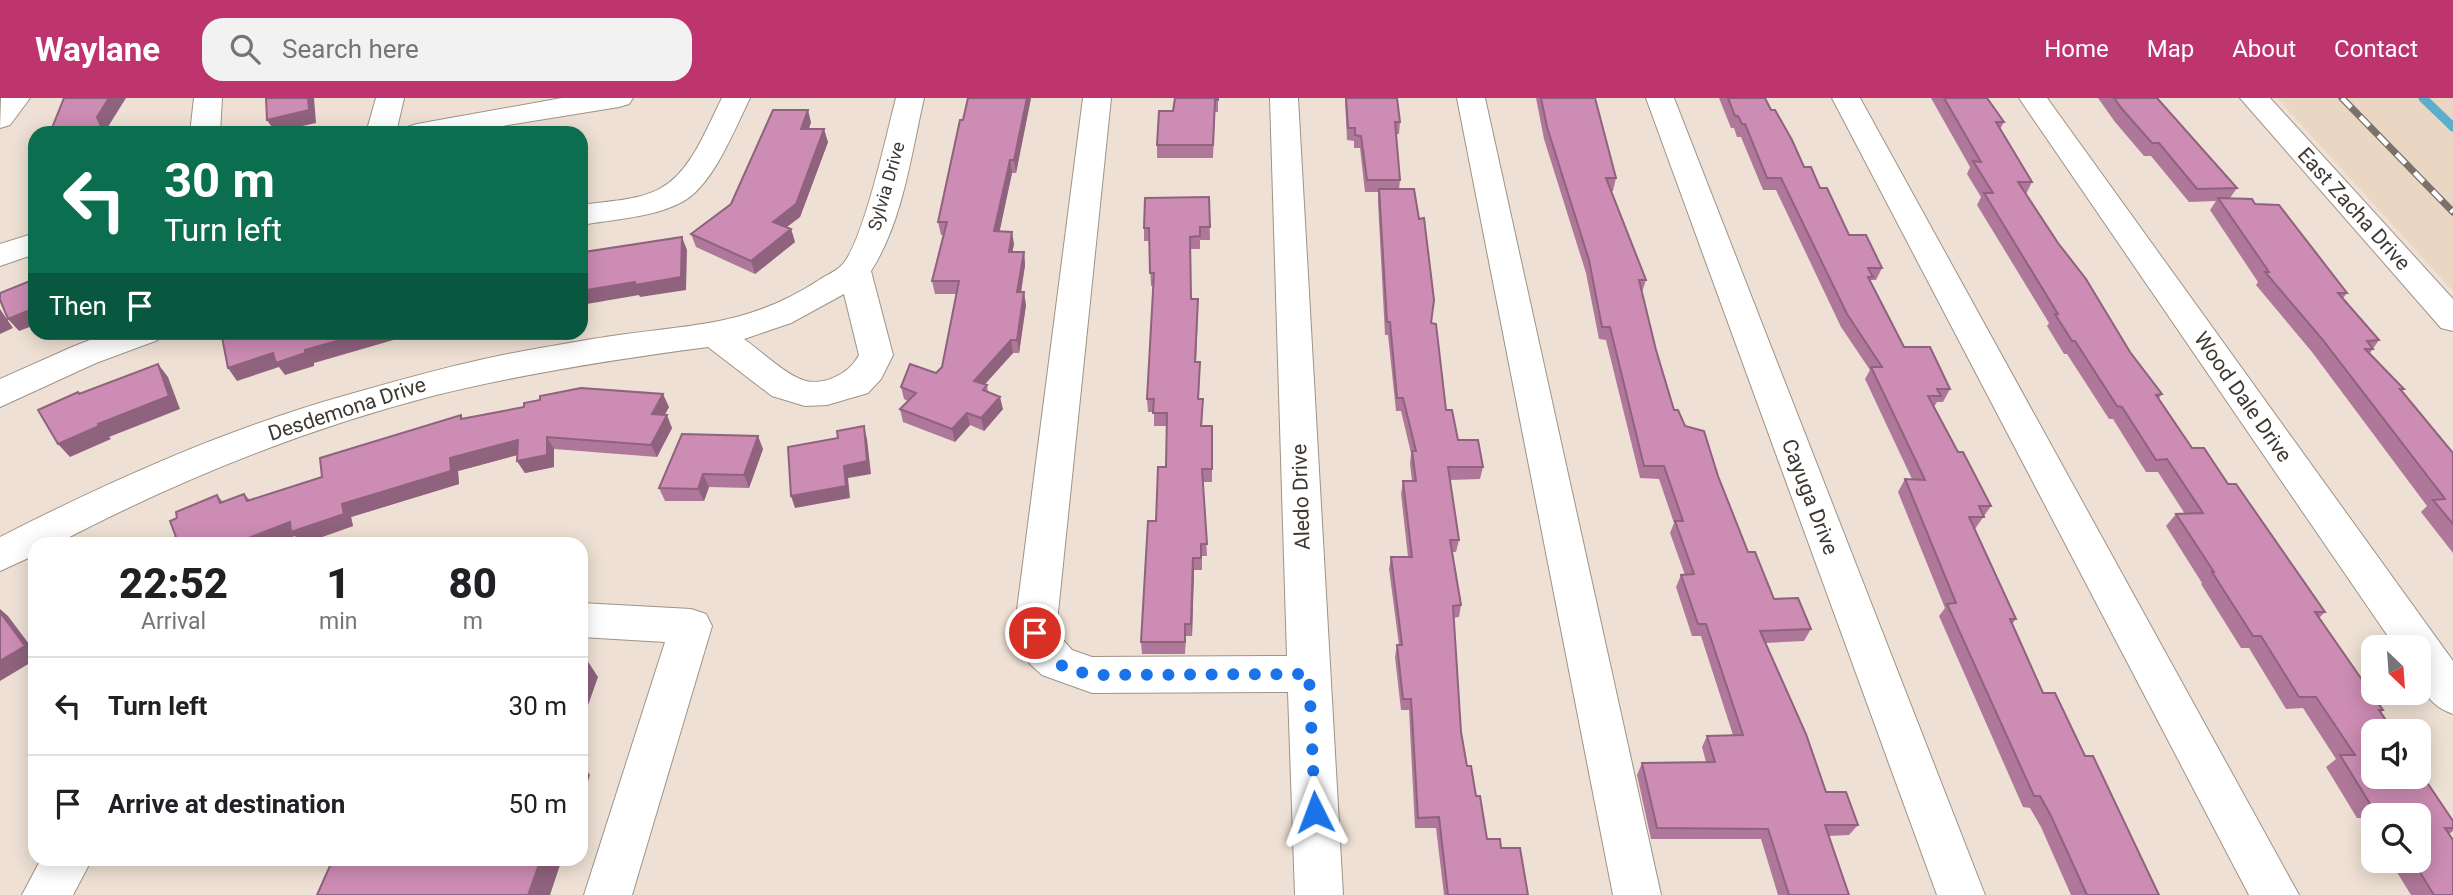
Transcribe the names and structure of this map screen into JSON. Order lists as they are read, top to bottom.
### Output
{
  "streets": {
    "street": [
      "Sylvia Drive",
      "East Zacha Drive",
      "Wood Dale Drive",
      "Desdemona Drive",
      "Aledo Drive",
      "Cayuga Drive"
    ]
  },
  "crossings": [
    ["Sylvia Drive", "Desdemona Drive"]
  ],
  "north": "bottom right",
  "page": {
    "header": "Waylane",
    "search": "Search here",
    "nav": [
      "Home",
      "Map",
      "About",
      "Contact"
    ],
    "turn": ["30 m", "Turn left"],
    "then": "Then",
    "eta": [
      "22:52",
      "Arrival",
      "1",
      "min",
      "80",
      "m"
    ],
    "list": [
      {
        "name": "Turn left",
        "value": "30 m"
      },
      {
        "name": "Arrive at destination",
        "value": "50 m"
      }
    ]
  }
}
